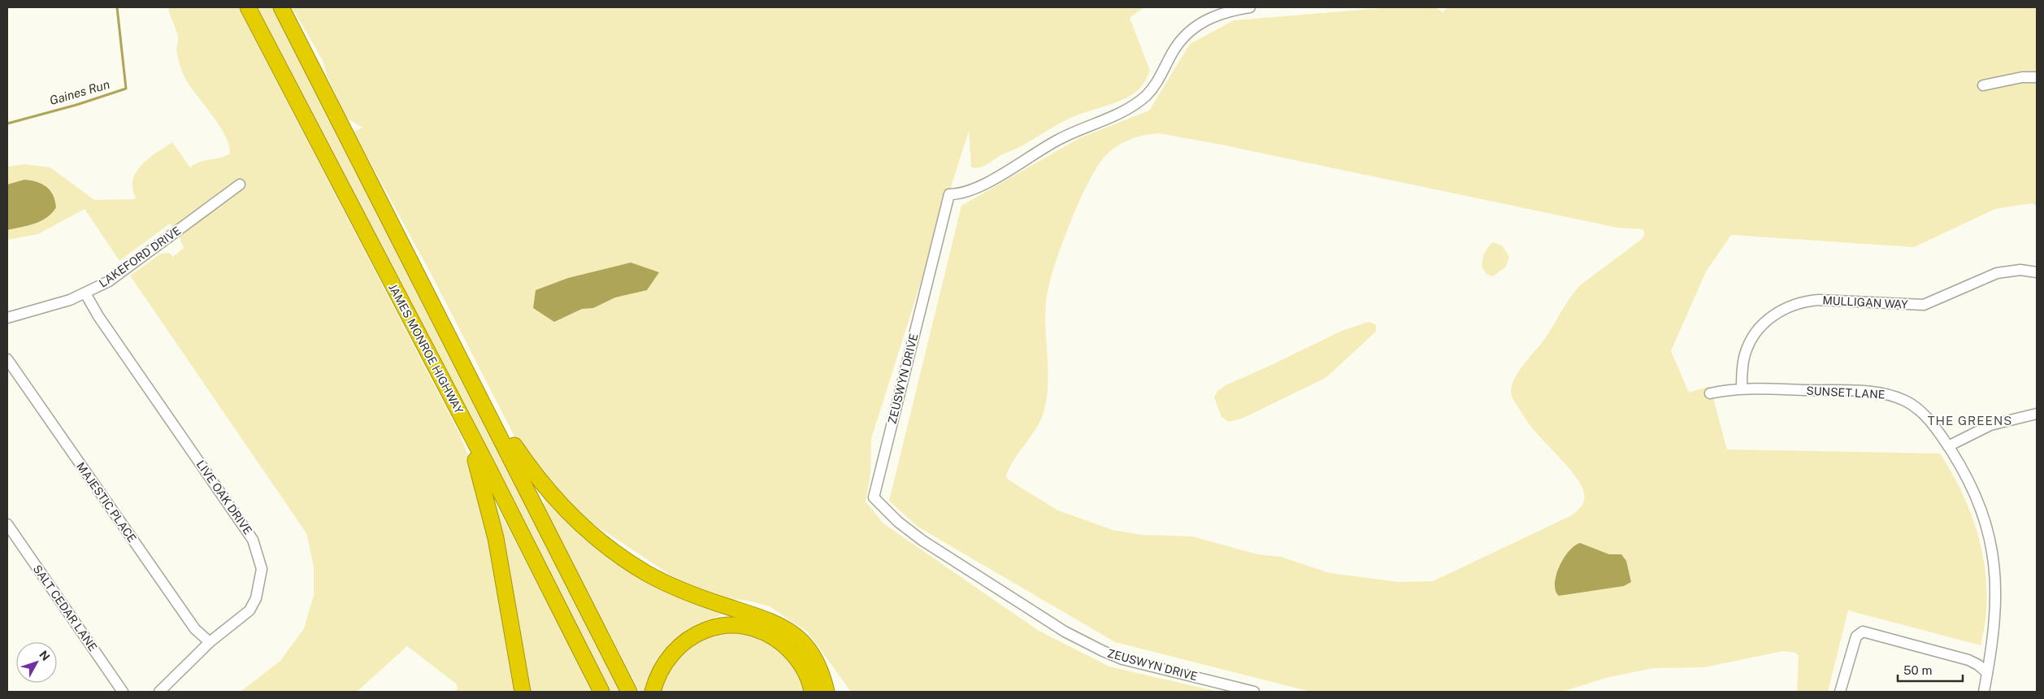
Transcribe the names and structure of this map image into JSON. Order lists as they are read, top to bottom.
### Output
{
  "streets": {
    "highway": ["JAMES MONROE HIGHWAY"],
    "street": [
      "LAKEFORD DRIVE",
      "MULLIGAN WAY",
      "ZEUSWYN DRIVE",
      "SUNSET LANE",
      "LIVE OAK DRIVE",
      "MAJESTIC PLACE",
      "SALT CEDAR LANE"
    ]
  },
  "crossings": [
    ["LAKEFORD DRIVE", "LIVE OAK DRIVE"],
    ["MULLIGAN WAY", "SUNSET LANE"],
    ["LIVE OAK DRIVE", "MAJESTIC PLACE"]
  ],
  "districts": ["THE GREENS"],
  "water": ["Gaines Run"],
  "scale_bar": "50 m",
  "north": "top right"
}
